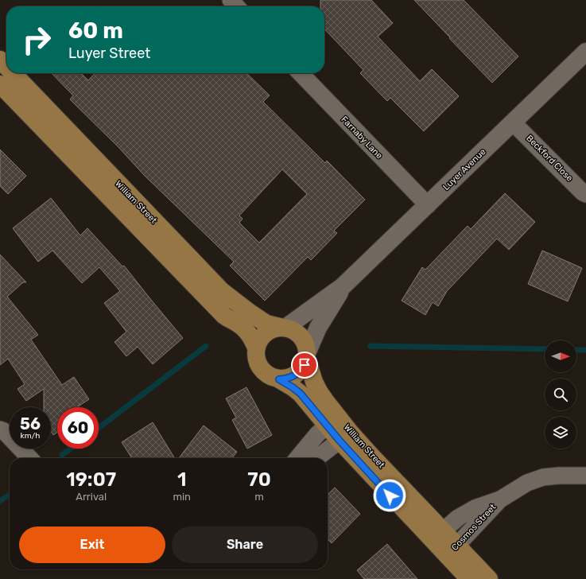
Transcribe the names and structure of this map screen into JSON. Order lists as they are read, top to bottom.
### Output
{
  "streets": {
    "main road": ["William Street"],
    "street": [
      "Farnaby Lane",
      "Beckford Close",
      "Luyer Avenue",
      "Cosmos Street"
    ]
  },
  "crossings": [
    ["Farnaby Lane", "Luyer Avenue"],
    ["Beckford Close", "Luyer Avenue"],
    ["Luyer Avenue", "William Street"],
    ["William Street", "Cosmos Street"]
  ],
  "north": "right",
  "page": {
    "turn": ["60 m", "Luyer Street"],
    "speed": "56 km/h",
    "limit": "60",
    "eta": [
      "19:07",
      "Arrival",
      "1",
      "min",
      "70",
      "m"
    ],
    "buttons": ["Exit", "Share"]
  }
}
